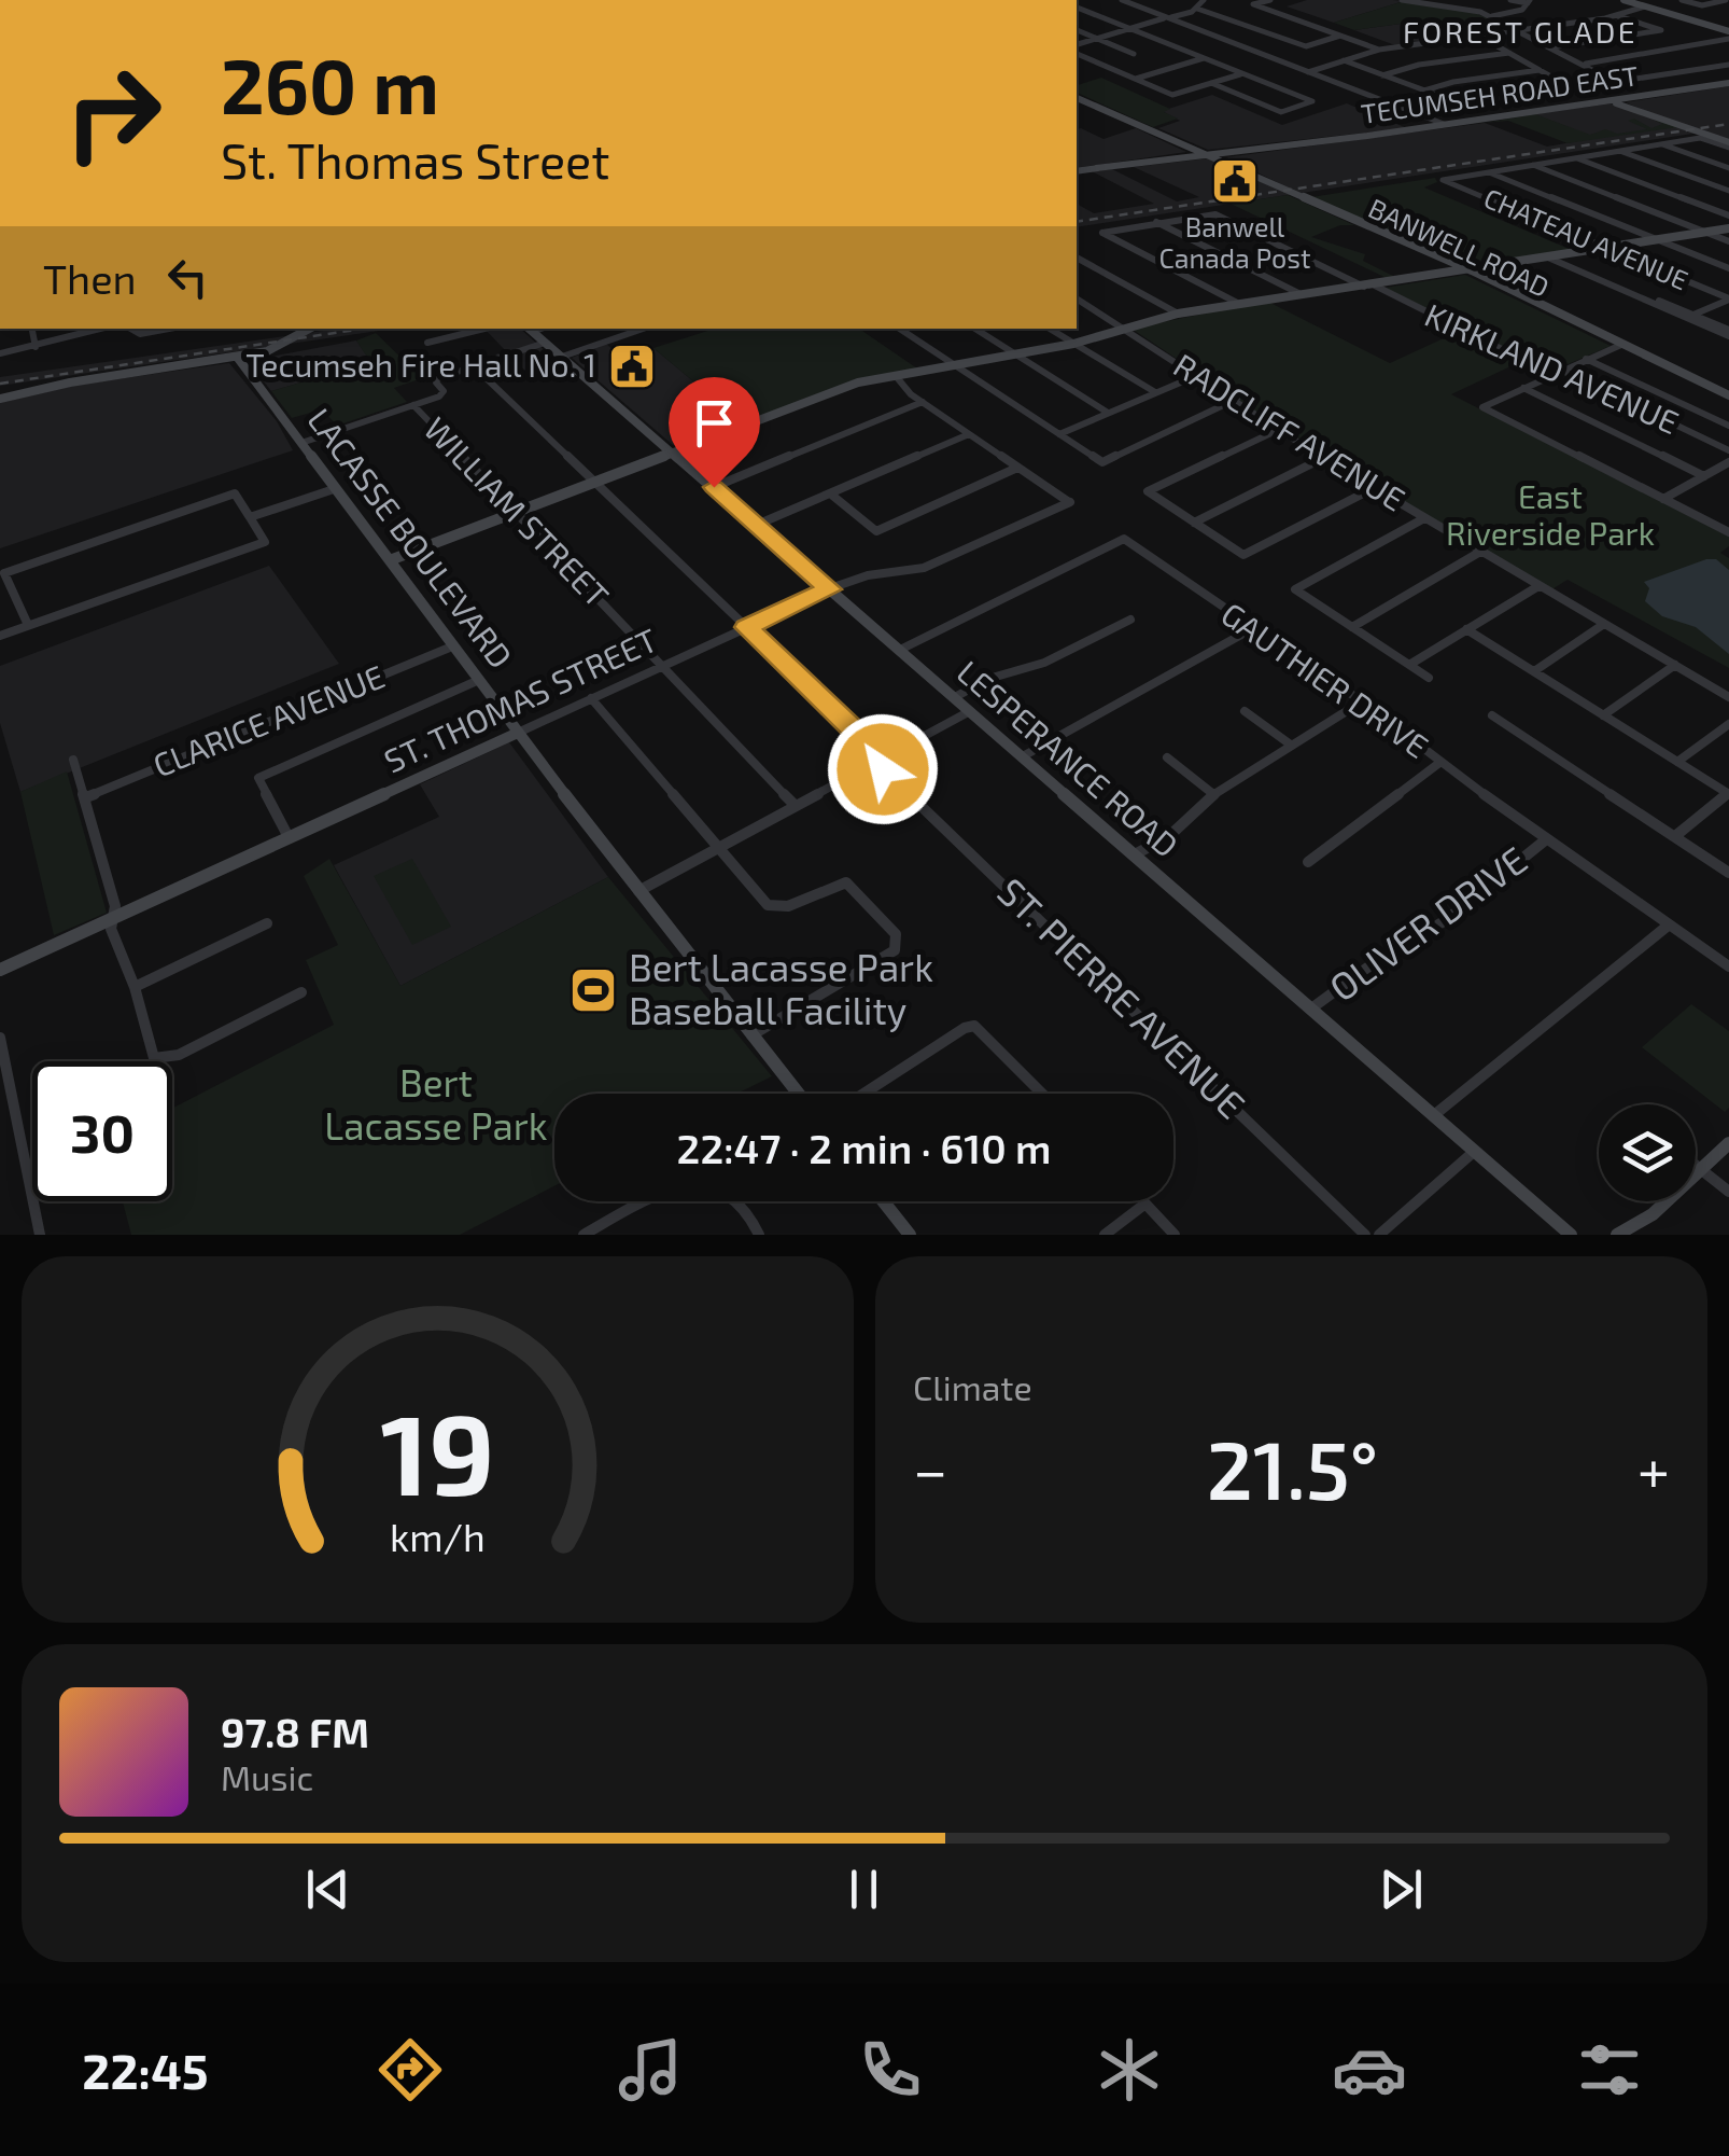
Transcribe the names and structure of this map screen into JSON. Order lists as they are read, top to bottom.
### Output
{
  "streets": {
    "main road": [
      "TECUMSEH ROAD EAST",
      "BANWELL ROAD",
      "LACASSE BOULEVARD",
      "ST. THOMAS STREET",
      "LESPERANCE ROAD"
    ],
    "street": [
      "CHATEAU AVENUE",
      "KIRKLAND AVENUE",
      "RADCLIFF AVENUE",
      "WILLIAM STREET",
      "GAUTHIER DRIVE",
      "CLARICE AVENUE",
      "OLIVER DRIVE",
      "ST. PIERRE AVENUE"
    ]
  },
  "crossings": [
    ["TECUMSEH ROAD EAST", "BANWELL ROAD"],
    ["WILLIAM STREET", "ST. THOMAS STREET"],
    ["LACASSE BOULEVARD", "ST. THOMAS STREET"],
    ["LACASSE BOULEVARD", "CLARICE AVENUE"],
    ["GAUTHIER DRIVE", "LESPERANCE ROAD"],
    ["GAUTHIER DRIVE", "OLIVER DRIVE"],
    ["ST. THOMAS STREET", "LESPERANCE ROAD"],
    ["ST. THOMAS STREET", "ST. PIERRE AVENUE"],
    ["LESPERANCE ROAD", "OLIVER DRIVE"]
  ],
  "districts": ["FOREST GLADE"],
  "parks": ["East Riverside Park", "Bert Lacasse Park"],
  "places": {
    "public building": ["Banwell Canada Post", "Tecumseh Fire Hall No. 1"],
    "sports": ["Bert Lacasse Park Baseball Facility"]
  },
  "page": {
    "turn": ["260 m", "St. Thomas Street"],
    "then": "Then",
    "limit": "30",
    "trip": "22:47 · 2 min · 610 m",
    "tile": "Climate",
    "heat": ["−", "21.5°", "+"],
    "song": ["97.8 FM", "Music"],
    "tabs": "22:45",
    "gauge": ["19", "km/h"]
  }
}
